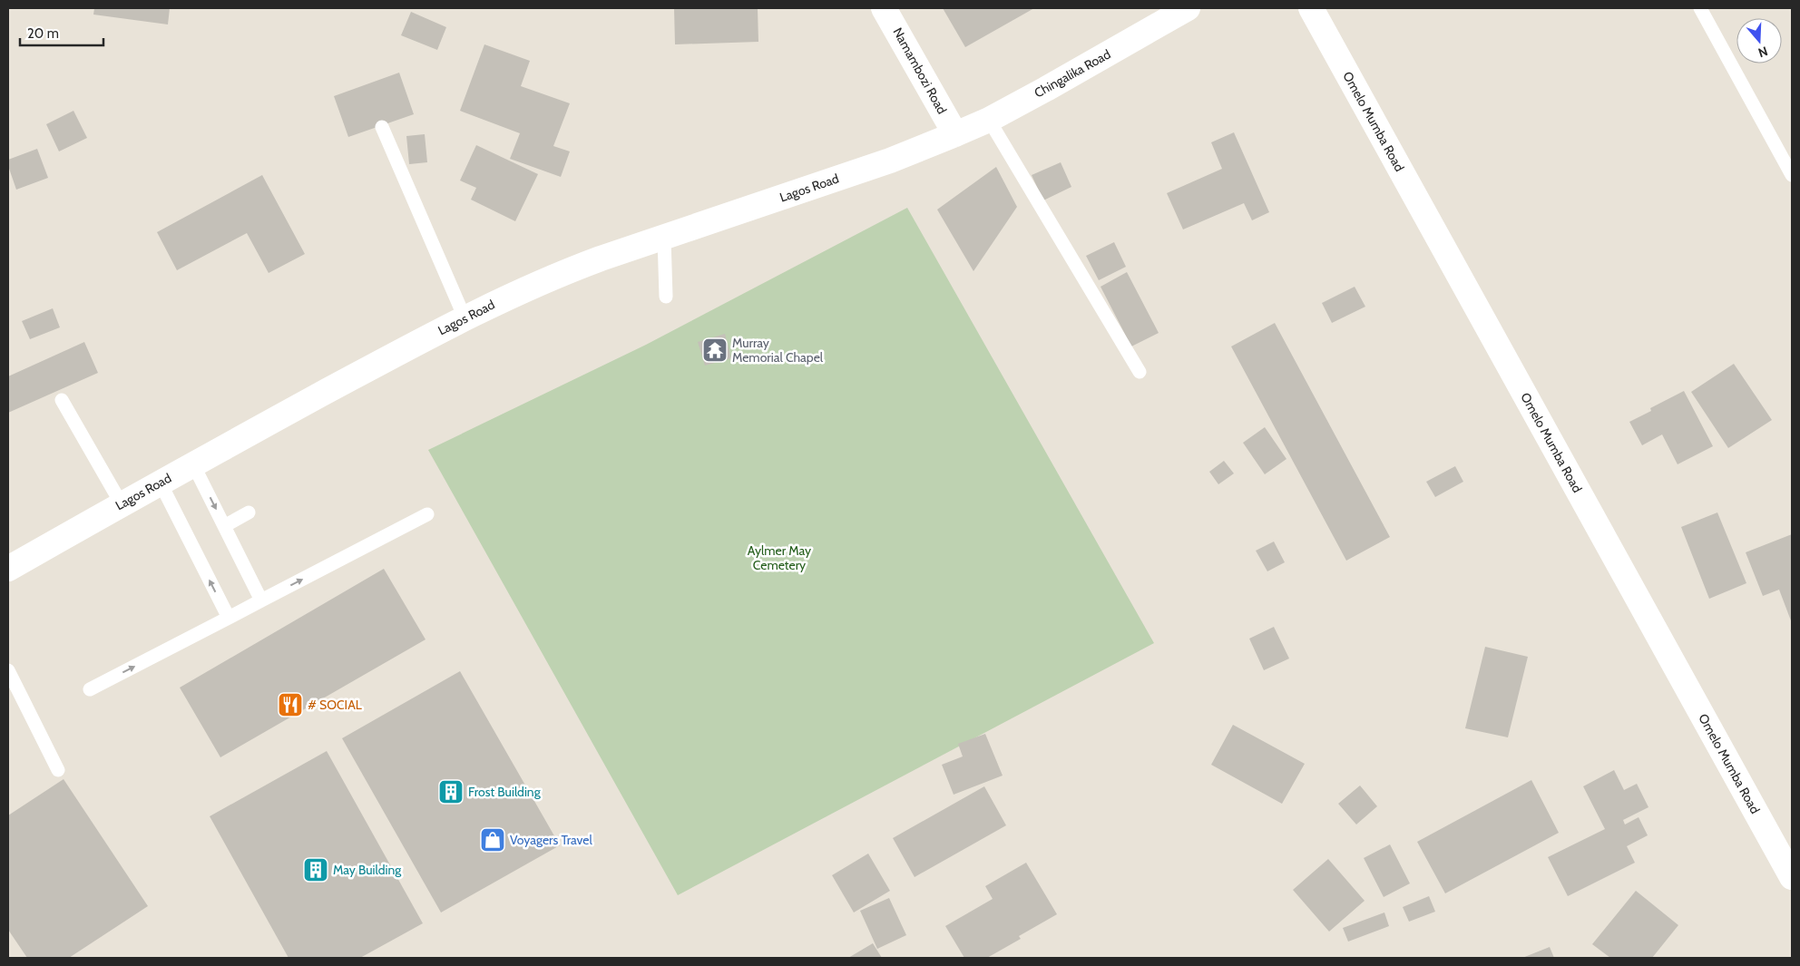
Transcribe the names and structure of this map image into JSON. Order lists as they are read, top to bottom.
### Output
{
  "streets": {
    "street": [
      "Namambozi Road",
      "Chingalika Road",
      "Omelo Mumba Road",
      "Lagos Road"
    ]
  },
  "crossings": [
    ["Namambozi Road", "Chingalika Road"],
    ["Namambozi Road", "Lagos Road"],
    ["Chingalika Road", "Lagos Road"]
  ],
  "parks": ["Aylmer May Cemetery"],
  "places": {
    "temple": ["Murray Memorial Chapel"],
    "restaurant": ["# SOCIAL"],
    "building": ["Frost Building", "May Building"],
    "shop": ["Voyagers Travel"]
  },
  "scale_bar": "20 m",
  "north": "bottom"
}
